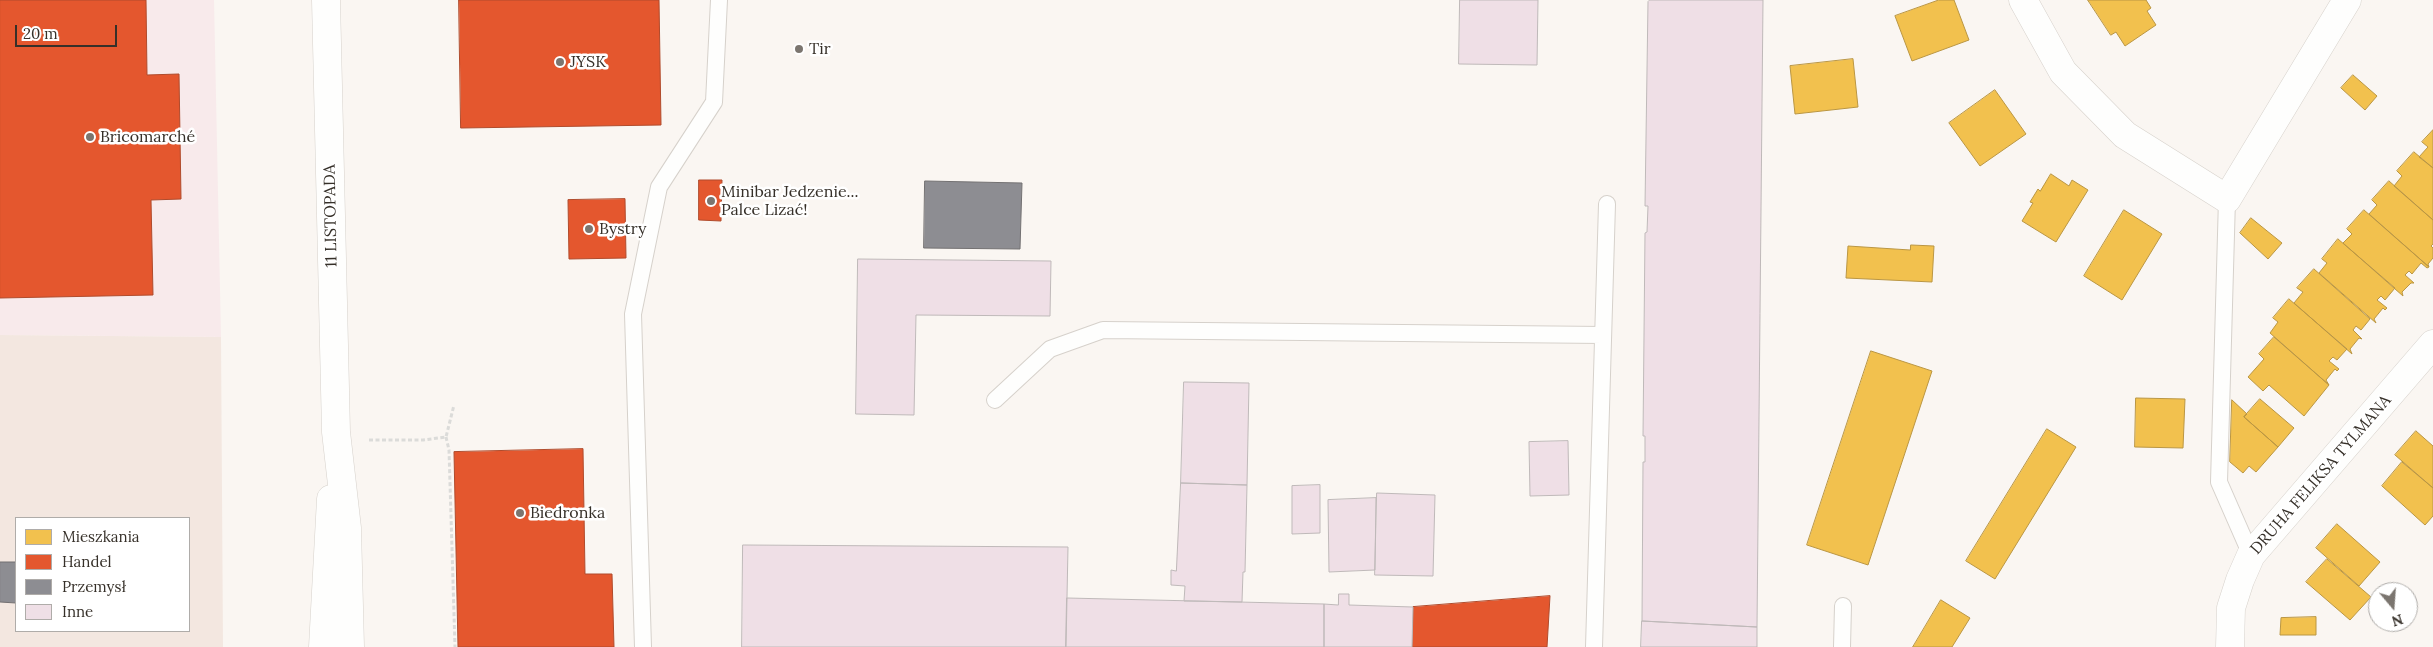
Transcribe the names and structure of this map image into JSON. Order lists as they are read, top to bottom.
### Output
{
  "streets": {
    "street": ["11 LISTOPADA", "DRUHA FELIKSA TYLMANA"]
  },
  "places": [
    "Tir",
    "JYSK",
    "Bricomarché",
    "Minibar Jedzenie... Palce Lizać!",
    "Bystry",
    "Biedronka"
  ],
  "legend": [
    "Mieszkania",
    "Handel",
    "Przemysł",
    "Inne"
  ],
  "scale_bar": "20 m",
  "north": "bottom"
}
